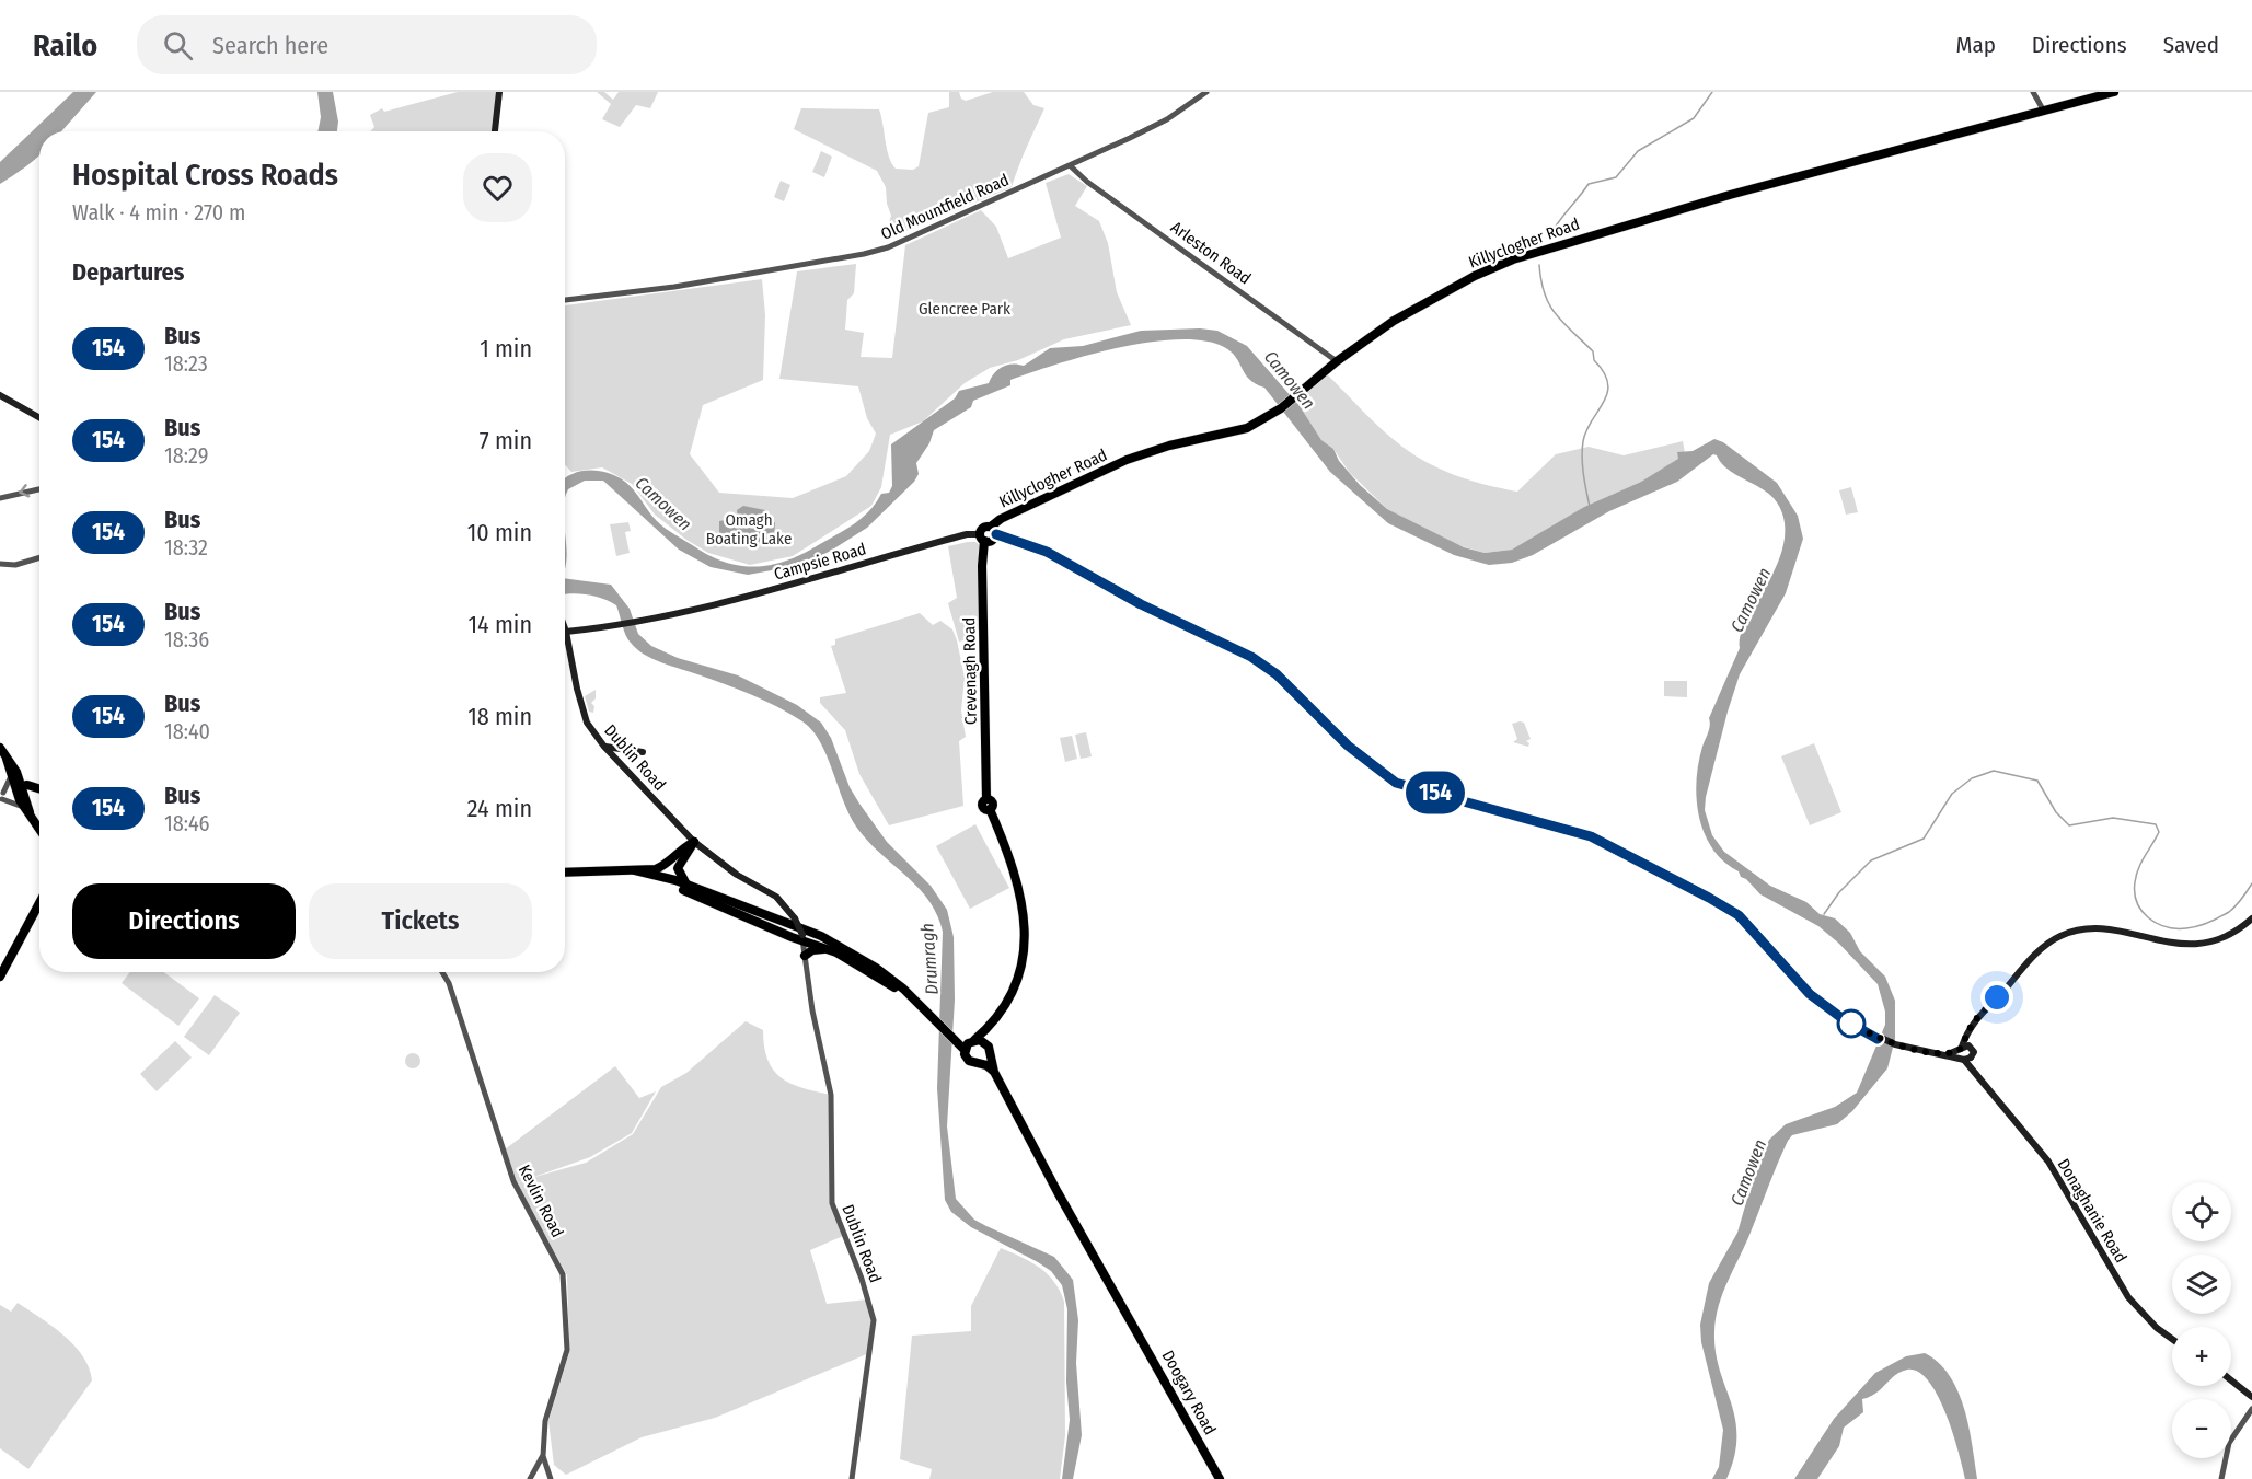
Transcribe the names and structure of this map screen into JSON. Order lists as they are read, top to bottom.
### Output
{
  "streets": {
    "highway": ["Killyclogher Road", "Crevenagh Road", "Doogary Road"],
    "main road": ["Campsie Road", "Dublin Road", "Donaghanie Road"],
    "street": ["Old Mountfield Road", "Arleston Road", "Kevlin Road"]
  },
  "crossings": [
    ["Old Mountfield Road", "Arleston Road"],
    ["Killyclogher Road", "Arleston Road"],
    ["Campsie Road", "Crevenagh Road"],
    ["Campsie Road", "Dublin Road"]
  ],
  "water": ["Camowen", "Drumragh"],
  "parks": ["Glencree Park", "Omagh Boating Lake"],
  "lines": ["bus line 154"],
  "page": {
    "header": "Railo",
    "search": "Search here",
    "nav": ["Map", "Directions", "Saved"],
    "on_map": "154",
    "heading": [
      ["Hospital Cross Roads", "Walk · 4 min · 270 m"],
      "Departures"
    ],
    "list": [
      {
        "mark": "154",
        "name": "Bus",
        "note": "18:23",
        "value": "1 min"
      },
      {
        "mark": "154",
        "name": "Bus",
        "note": "18:29",
        "value": "7 min"
      },
      {
        "mark": "154",
        "name": "Bus",
        "note": "18:32",
        "value": "10 min"
      },
      {
        "mark": "154",
        "name": "Bus",
        "note": "18:36",
        "value": "14 min"
      },
      {
        "mark": "154",
        "name": "Bus",
        "note": "18:40",
        "value": "18 min"
      },
      {
        "mark": "154",
        "name": "Bus",
        "note": "18:46",
        "value": "24 min"
      }
    ],
    "buttons": ["Directions", "Tickets"],
    "map_buttons": ["+", "−"]
  }
}
